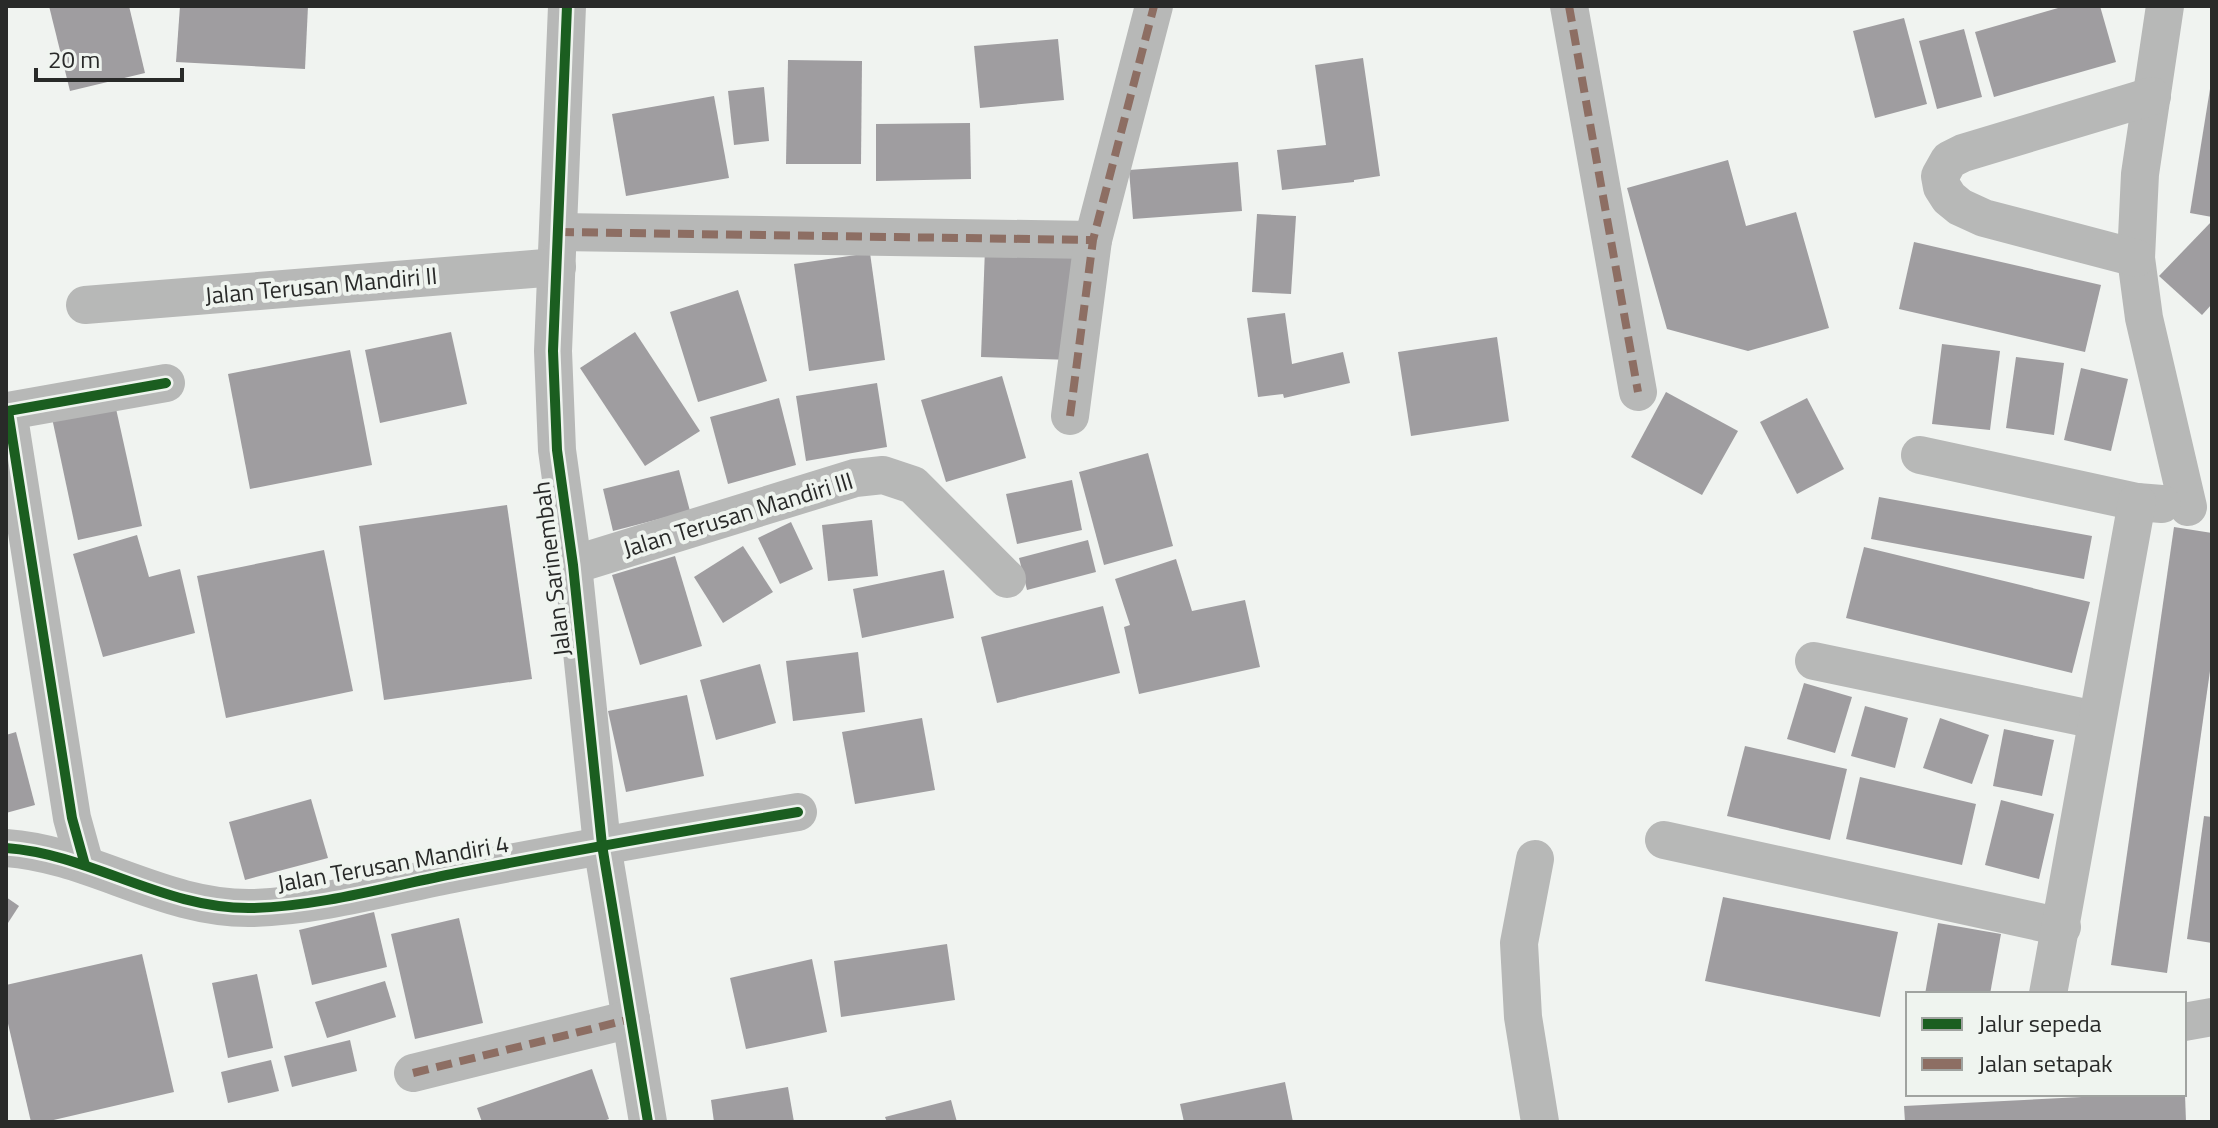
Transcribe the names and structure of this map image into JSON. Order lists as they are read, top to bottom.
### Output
{
  "streets": {
    "street": [
      "Jalan Terusan Mandiri II",
      "Jalan Terusan Mandiri III",
      "Jalan Sarinembah",
      "Jalan Terusan Mandiri 4"
    ]
  },
  "crossings": [
    ["Jalan Terusan Mandiri II", "Jalan Sarinembah"],
    ["Jalan Terusan Mandiri III", "Jalan Sarinembah"],
    ["Jalan Sarinembah", "Jalan Terusan Mandiri 4"]
  ],
  "legend": ["Jalur sepeda", "Jalan setapak"],
  "scale_bar": "20 m"
}
